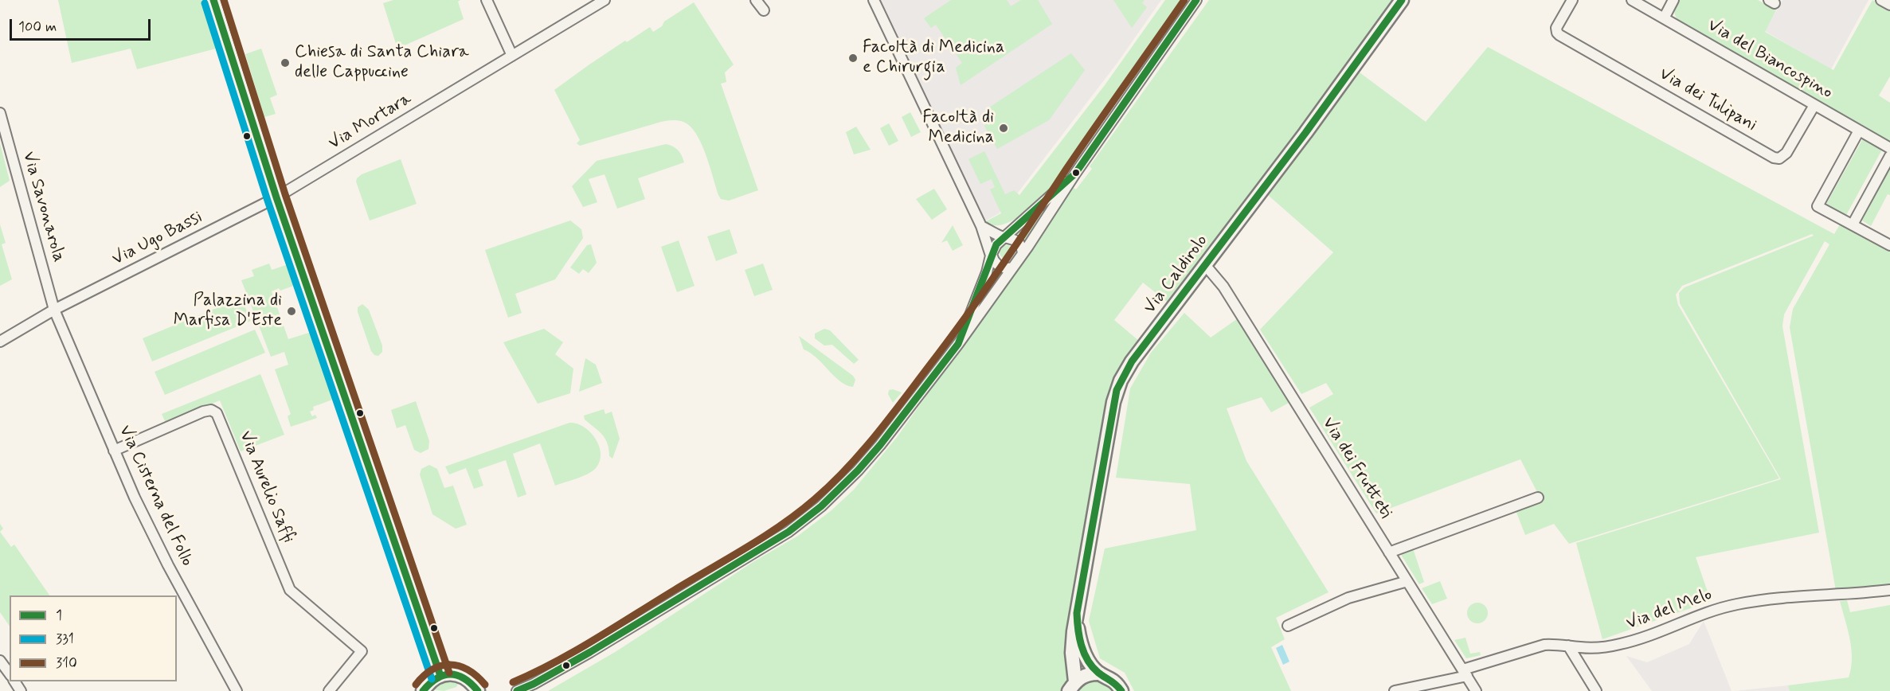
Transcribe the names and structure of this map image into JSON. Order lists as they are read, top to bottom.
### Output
{
  "streets": {
    "main road": ["Via Caldirolo"],
    "street": [
      "Via del Biancospino",
      "Via dei Tulipani",
      "Via Mortara",
      "Via Savonarola",
      "Via Ugo Bassi",
      "Via dei Frutteti",
      "Via Aurelio Saffi",
      "Via Cisterna del Follo",
      "Via del Melo"
    ]
  },
  "crossings": [
    ["Via del Biancospino", "Via dei Tulipani"],
    ["Via Mortara", "Via Ugo Bassi"],
    ["Via Savonarola", "Via Ugo Bassi"],
    ["Via Savonarola", "Via Cisterna del Follo"],
    ["Via Ugo Bassi", "Via Cisterna del Follo"],
    ["Via Caldirolo", "Via dei Frutteti"],
    ["Via dei Frutteti", "Via del Melo"],
    ["Via Aurelio Saffi", "Via Cisterna del Follo"]
  ],
  "places": [
    "Facoltà di Medicina e Chirurgia",
    "Chiesa di Santa Chiara delle Cappuccine",
    "Facoltà di Medicina",
    "Palazzina di Marfisa D'Este"
  ],
  "lines": ["transit line 1", "transit line 310", "transit line 331"],
  "legend": ["1", "331", "310"],
  "scale_bar": "100 m"
}
